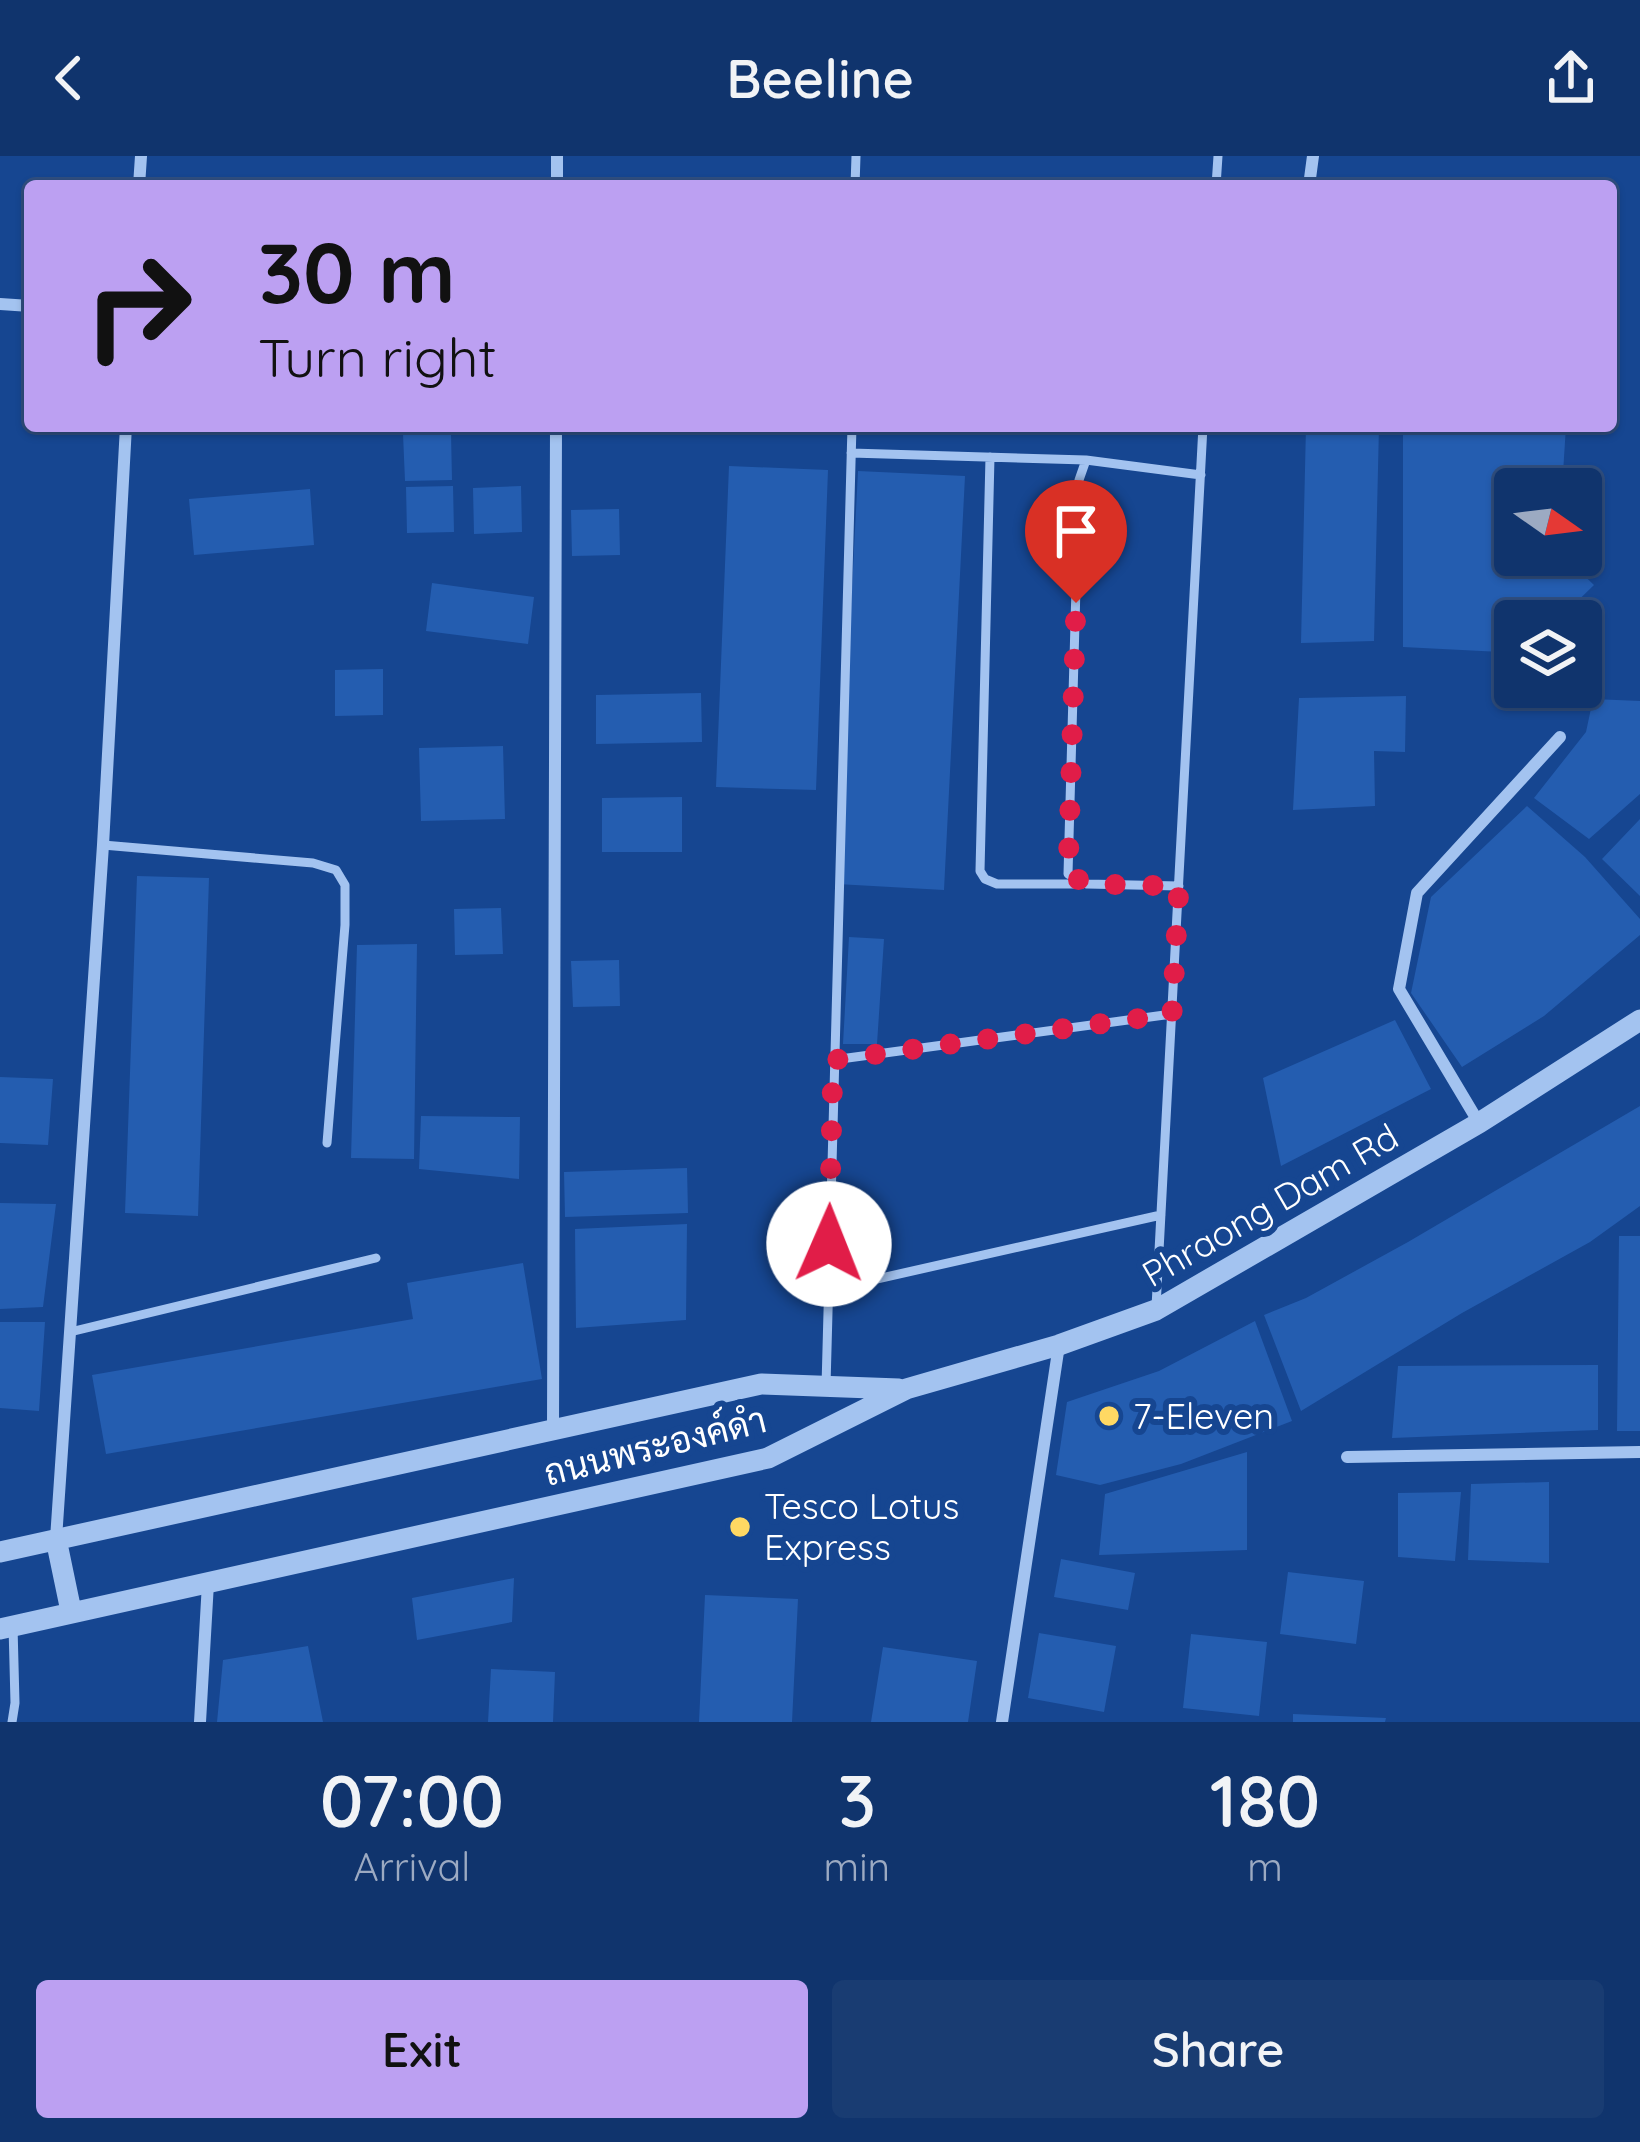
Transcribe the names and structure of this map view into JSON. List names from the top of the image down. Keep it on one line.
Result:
{"streets":{"street":["Phraong Dam Rd","ถนนพระองค์ดำ"]},"crossings":[["Phraong Dam Rd","ถนนพระองค์ดำ"]],"places":["7-Eleven","Tesco Lotus Express"],"north":"right","page":{"header":"Beeline","turn":["30 m","Turn right"],"eta":["07:00","Arrival","3","min","180","m"],"buttons":["Exit","Share"]}}
